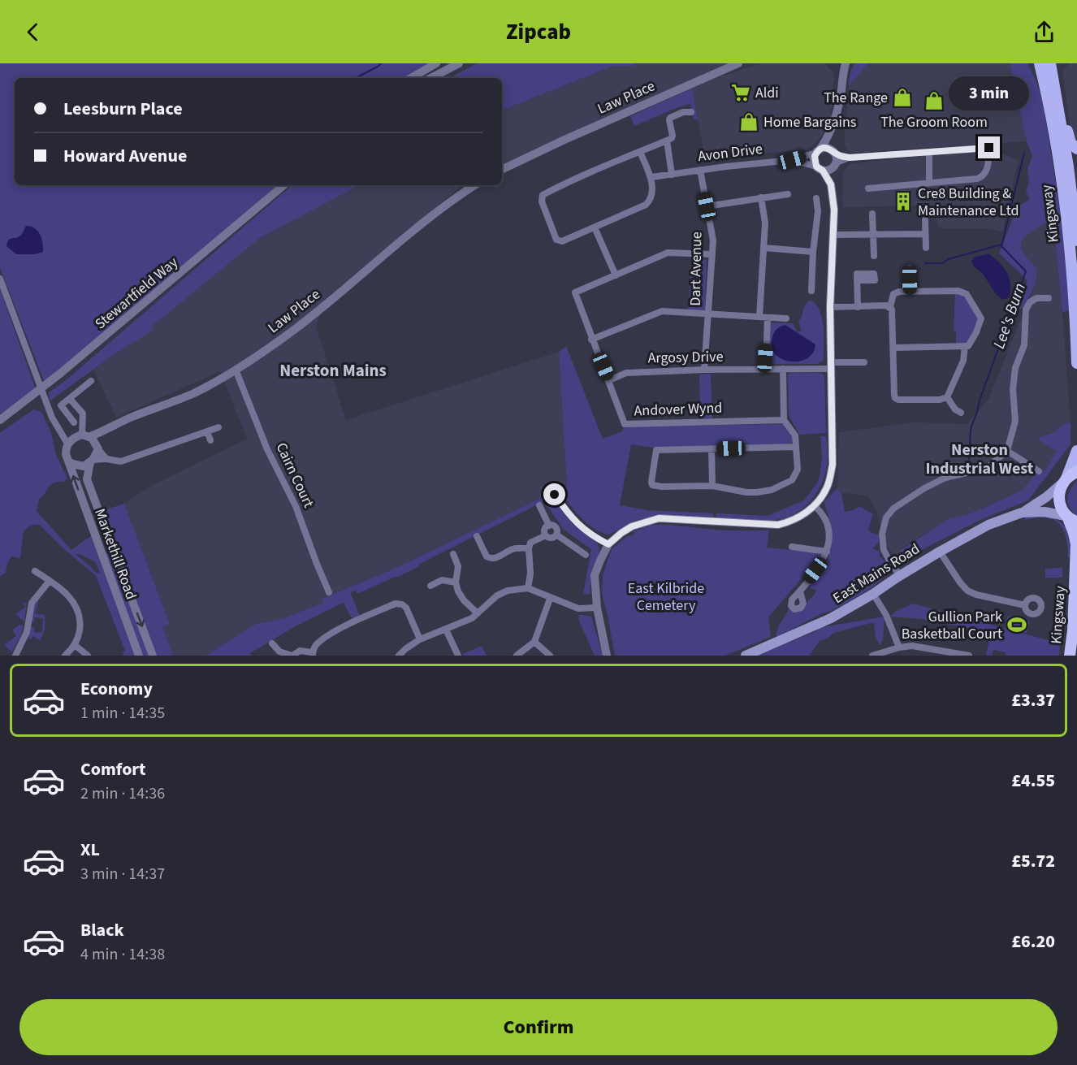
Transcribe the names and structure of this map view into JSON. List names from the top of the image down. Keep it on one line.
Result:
{"streets":{"highway":["Kingsway"],"main road":["East Mains Road"],"street":["Law Place","Avon Drive","Dart Avenue","Stewartfield Way","Argosy Drive","Andover Wynd","Cairn Court","Markethill Road"]},"crossings":[["Law Place","Cairn Court"],["Law Place","Markethill Road"],["Avon Drive","Dart Avenue"],["Kingsway","East Mains Road"],["Dart Avenue","Argosy Drive"],["Dart Avenue","Andover Wynd"],["Argosy Drive","Andover Wynd"]],"districts":["Nerston Mains","Nerston Industrial West"],"water":["Lee's Burn"],"parks":["East Kilbride Cemetery"],"places":{"supermarket":["Aldi"],"shop":["The Range","The Groom Room","Home Bargains"],"building":["Cre8 Building & Maintenance Ltd"],"sports":["Gullion Park Basketball Court"]},"page":{"header":"Zipcab","bubble":"3 min","banner":["Leesburn Place","Howard Avenue"],"list":[{"name":"Economy","note":"1 min · 14:35","value":"£3.37"},{"name":"Comfort","note":"2 min · 14:36","value":"£4.55"},{"name":"XL","note":"3 min · 14:37","value":"£5.72"},{"name":"Black","note":"4 min · 14:38","value":"£6.20"}],"buttons":"Confirm"}}
